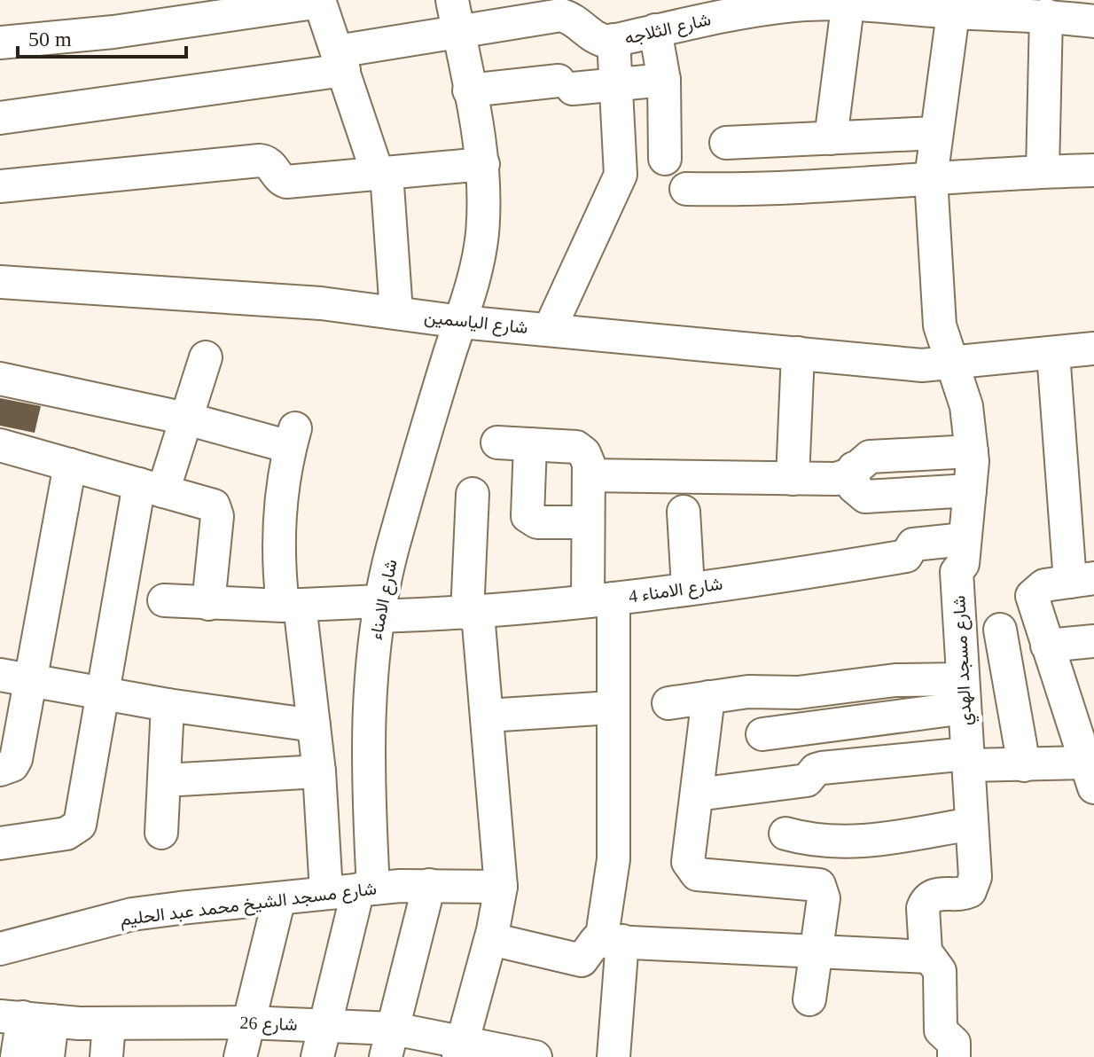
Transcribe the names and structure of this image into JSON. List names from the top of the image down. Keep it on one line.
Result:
{"streets":{"street":["شارع الثلاجه","شارع الياسمين","شارع الامناء 4","شارع الامناء","شارع مسجد الهدي","شارع مسجد الشيخ محمد عبد الحليم","شارع 26"]},"crossings":[["شارع الثلاجه","شارع الامناء"],["شارع الثلاجه","شارع مسجد الهدي"],["شارع الياسمين","شارع الامناء"],["شارع الياسمين","شارع مسجد الهدي"],["شارع الامناء 4","شارع الامناء"],["شارع الامناء 4","شارع مسجد الهدي"],["شارع الامناء","شارع مسجد الشيخ محمد عبد الحليم"],["شارع الامناء","شارع 26"]],"scale_bar":"50 m"}
